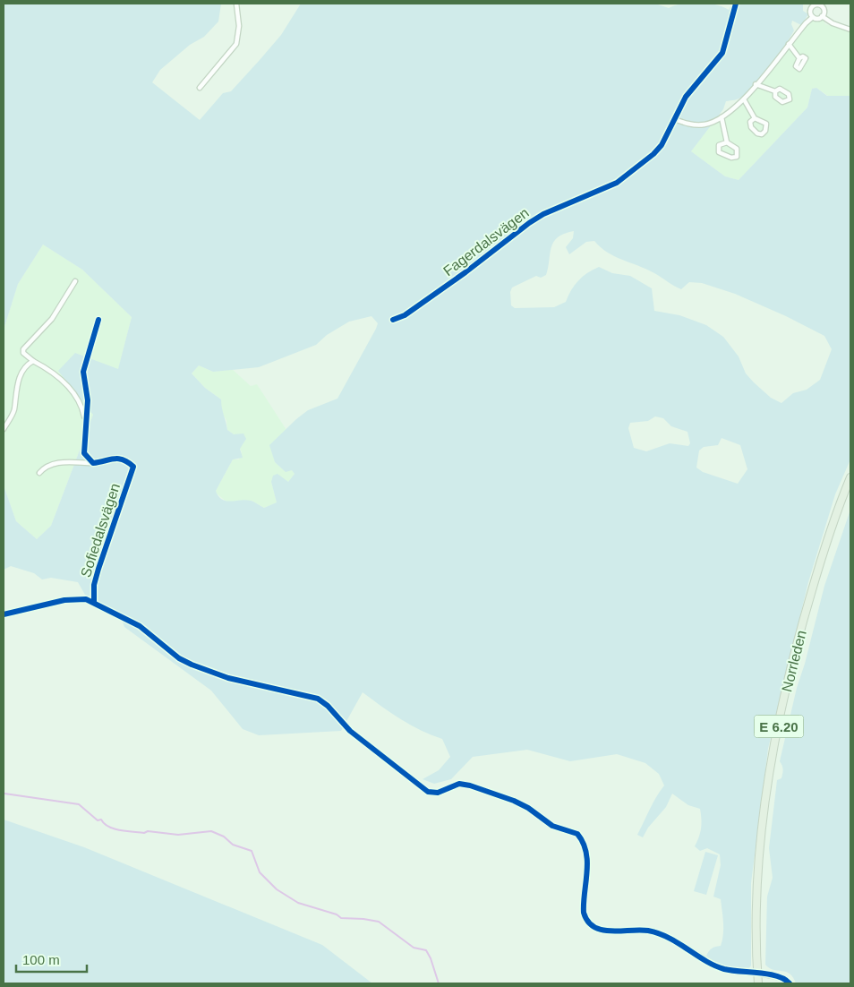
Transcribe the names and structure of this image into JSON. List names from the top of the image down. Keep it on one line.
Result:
{"streets":{"highway":["Norrleden","E 6.20"],"street":["Fagerdalsvägen","Sofiedalsvägen"]},"scale_bar":"100 m"}
